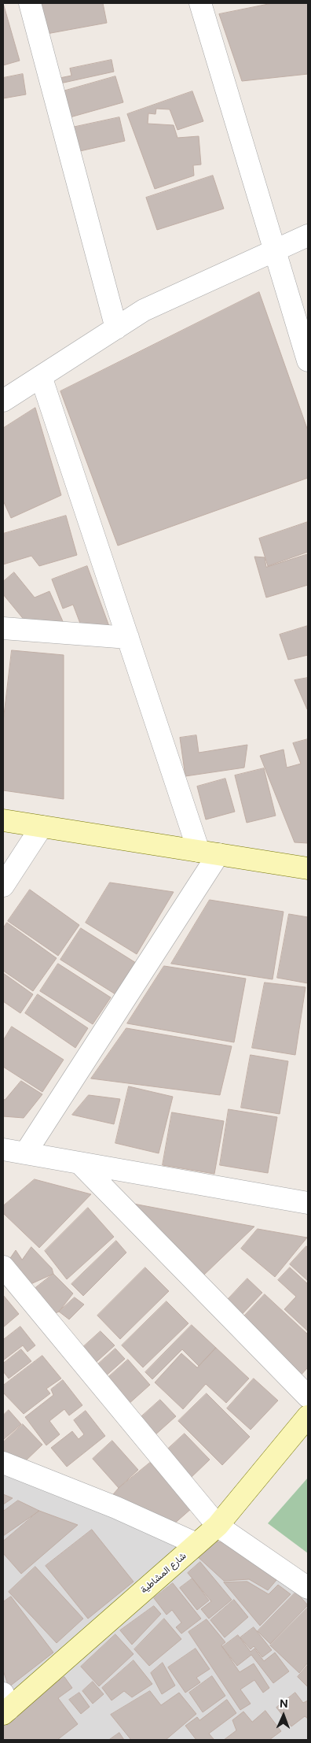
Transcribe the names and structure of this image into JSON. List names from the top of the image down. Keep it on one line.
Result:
{"streets":{"main road":["شارع المشاطية"]},"north":"top"}
